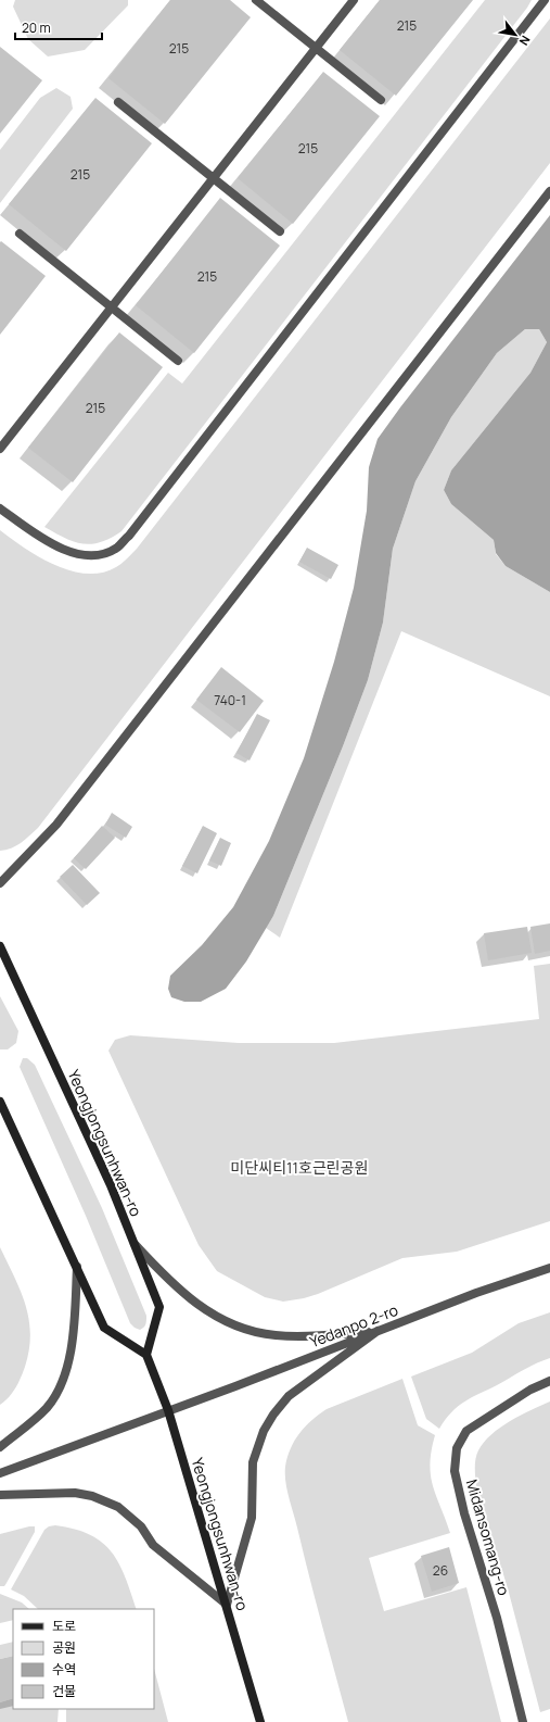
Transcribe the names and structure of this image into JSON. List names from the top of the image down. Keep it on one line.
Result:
{"streets":{"main road":["Yeongjongsunhwan-ro"],"street":["Yedanpo 2-ro","Midansomang-ro"]},"crossings":[["Yeongjongsunhwan-ro","Yedanpo 2-ro"]],"parks":["미단씨티11호근린공원"],"house_numbers":["215","215","215","215","215","215","740-1","26"],"legend":["도로","공원","수역","건물"],"scale_bar":"20 m","north":"bottom right"}
